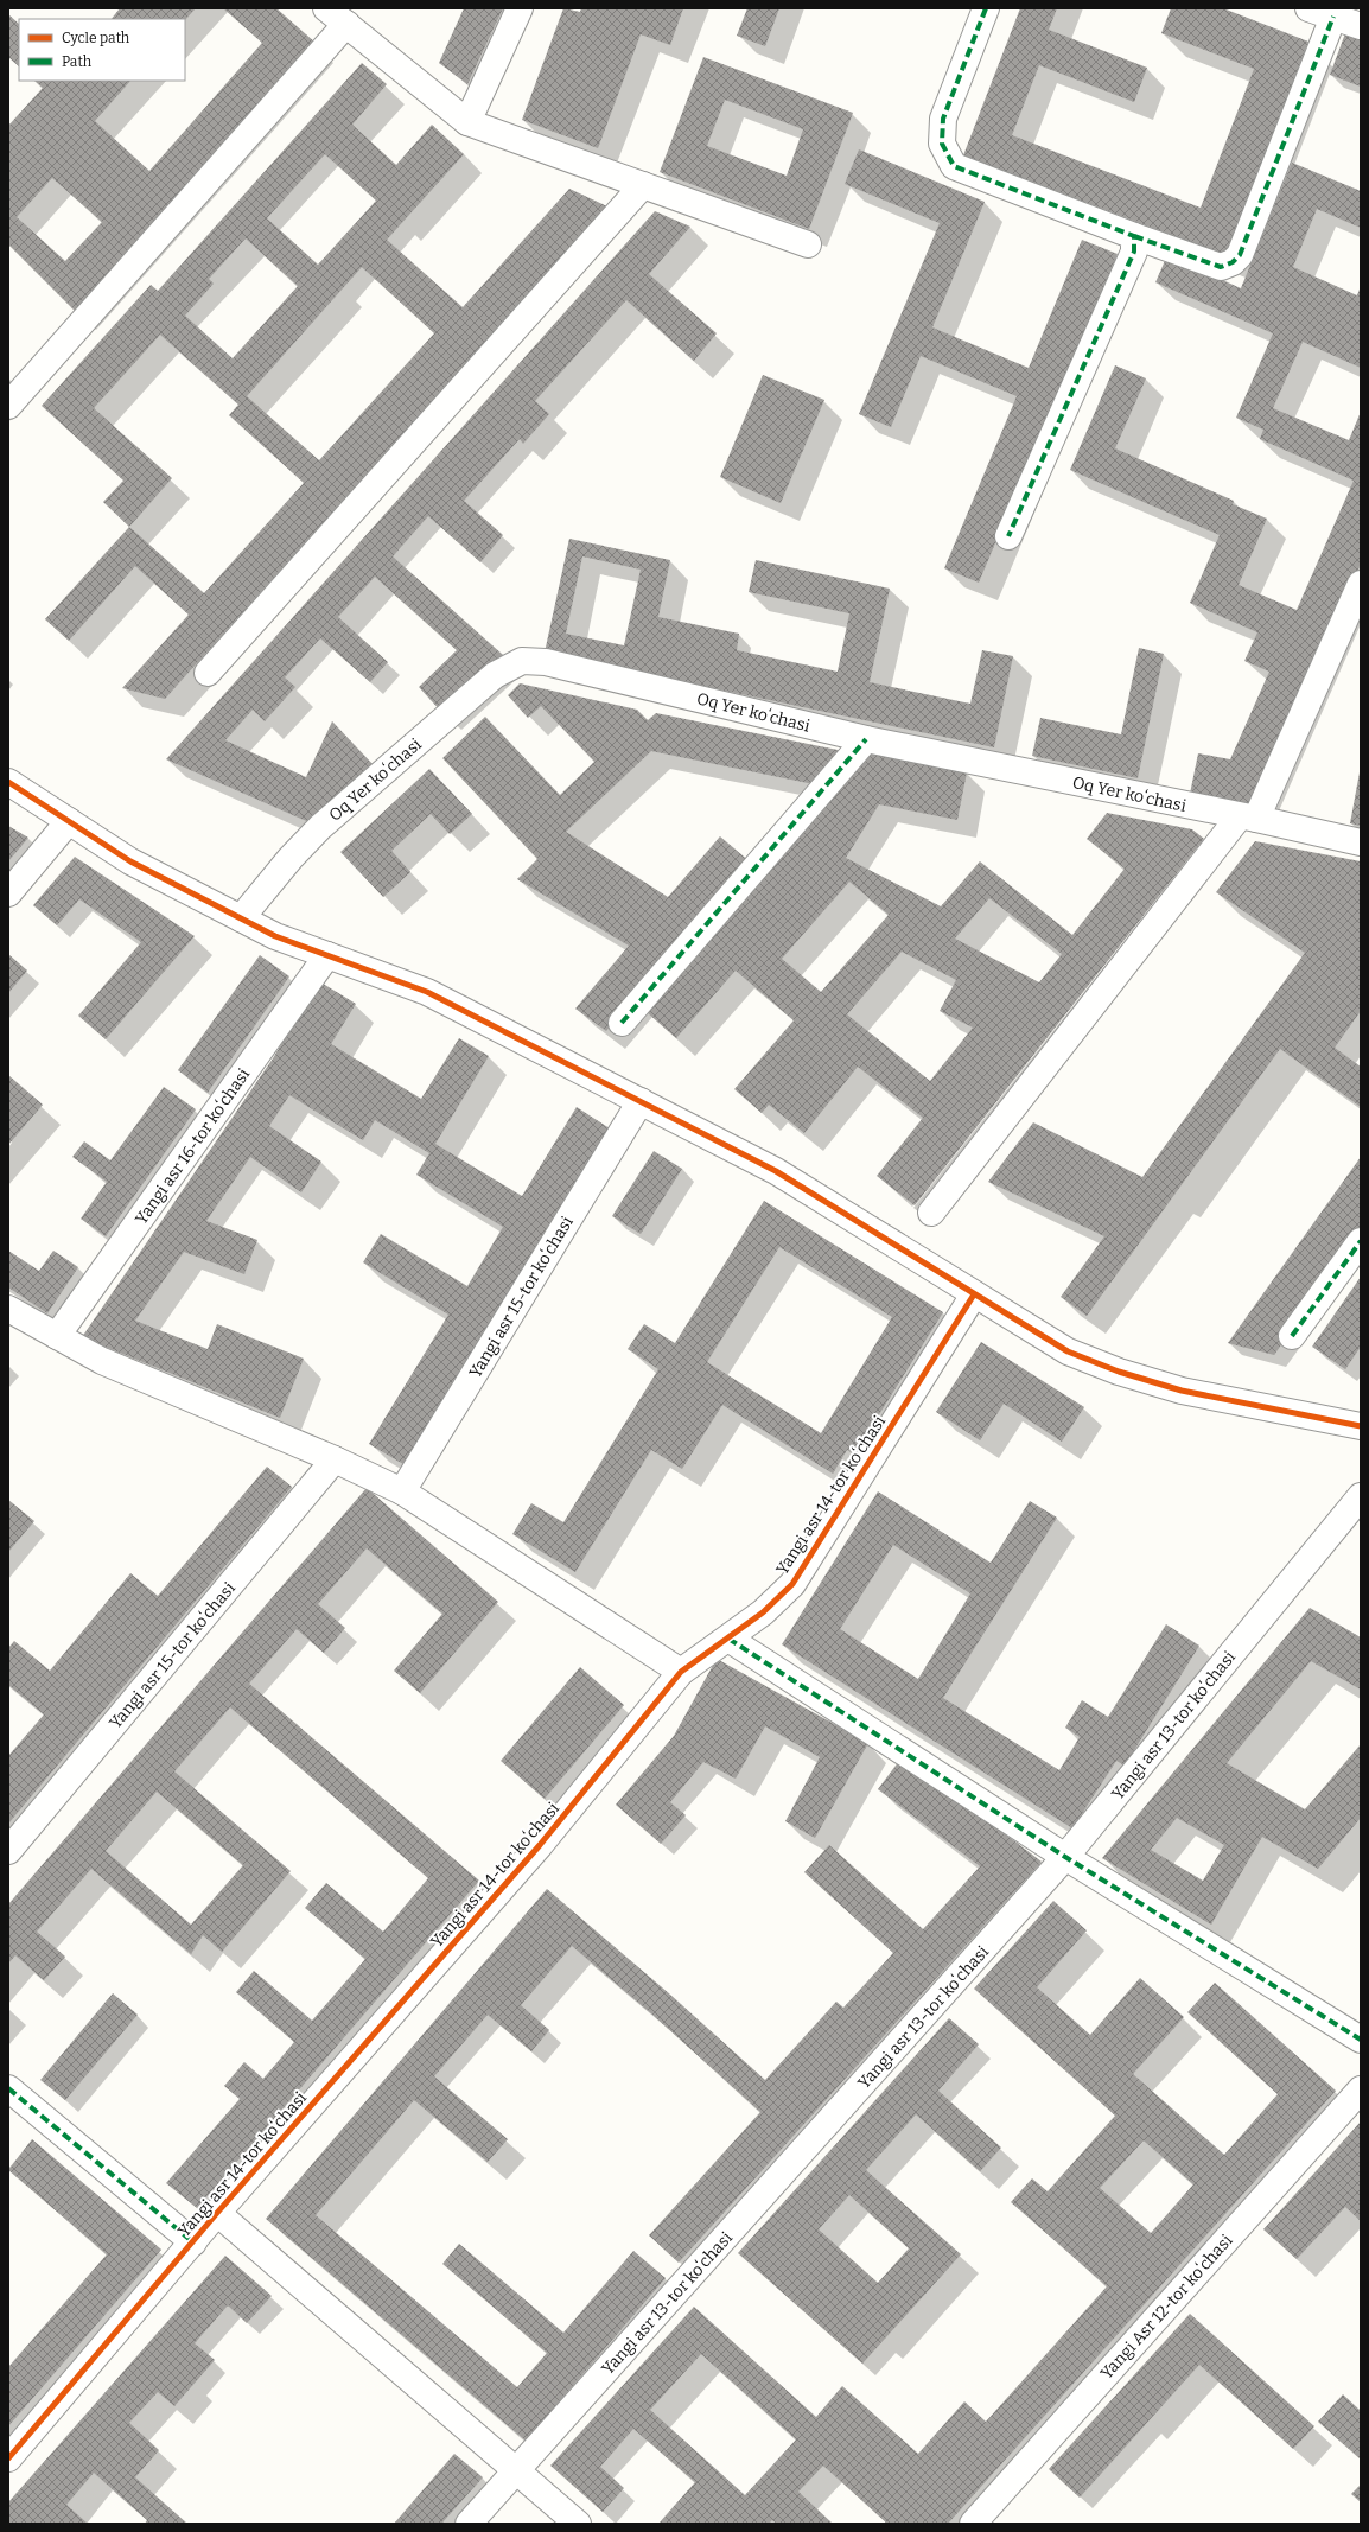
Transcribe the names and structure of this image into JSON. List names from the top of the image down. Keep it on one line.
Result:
{"streets":{"street":["Oq Yer koʻchasi","Yangi asr 16-tor koʻchasi","Yangi asr 15-tor koʻchasi","Yangi asr 14-tor koʻchasi","Yangi asr 13-tor koʻchasi","Yangi Asr 12-tor koʻchasi"]},"legend":["Cycle path","Path"]}
